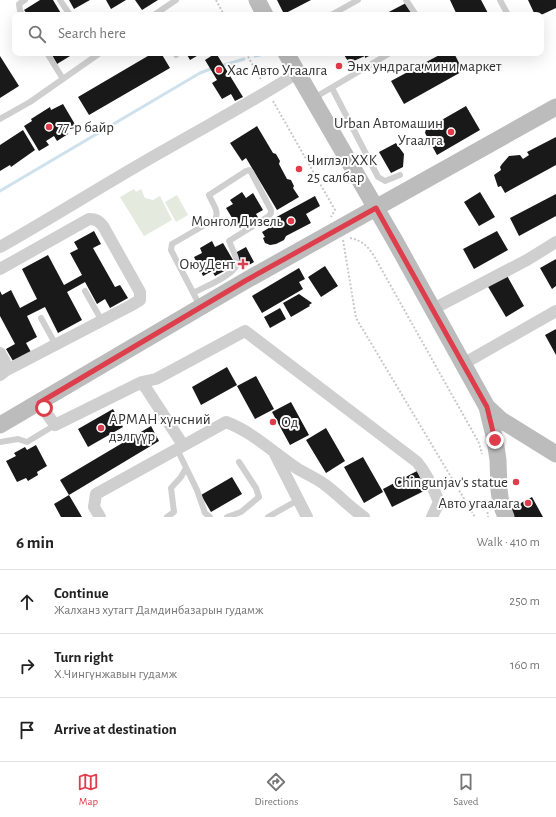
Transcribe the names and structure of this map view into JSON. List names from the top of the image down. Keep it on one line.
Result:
{"places":{"other":["Энх ундрага мини маркет","Хас Авто Угаалга","77-р байр","Urban Автомашин Угаалга","Чиглэл ХХК 25 салбар","Монгол Дизель","Од","АРМАН хүнсний дэлгүүр","Chingunjav's statue","Авто угаалага"],"health":["ОюуДент"]},"page":{"search":"Search here","heading":["6 min","Walk · 410 m"],"list":[["Continue","Жалханз хутагт Дамдинбазарын гудамж","250 m"],["Turn right","Х.Чингүнжавын гудамж","160 m"],"Arrive at destination"],"nav":["Map","Directions","Saved"]}}
